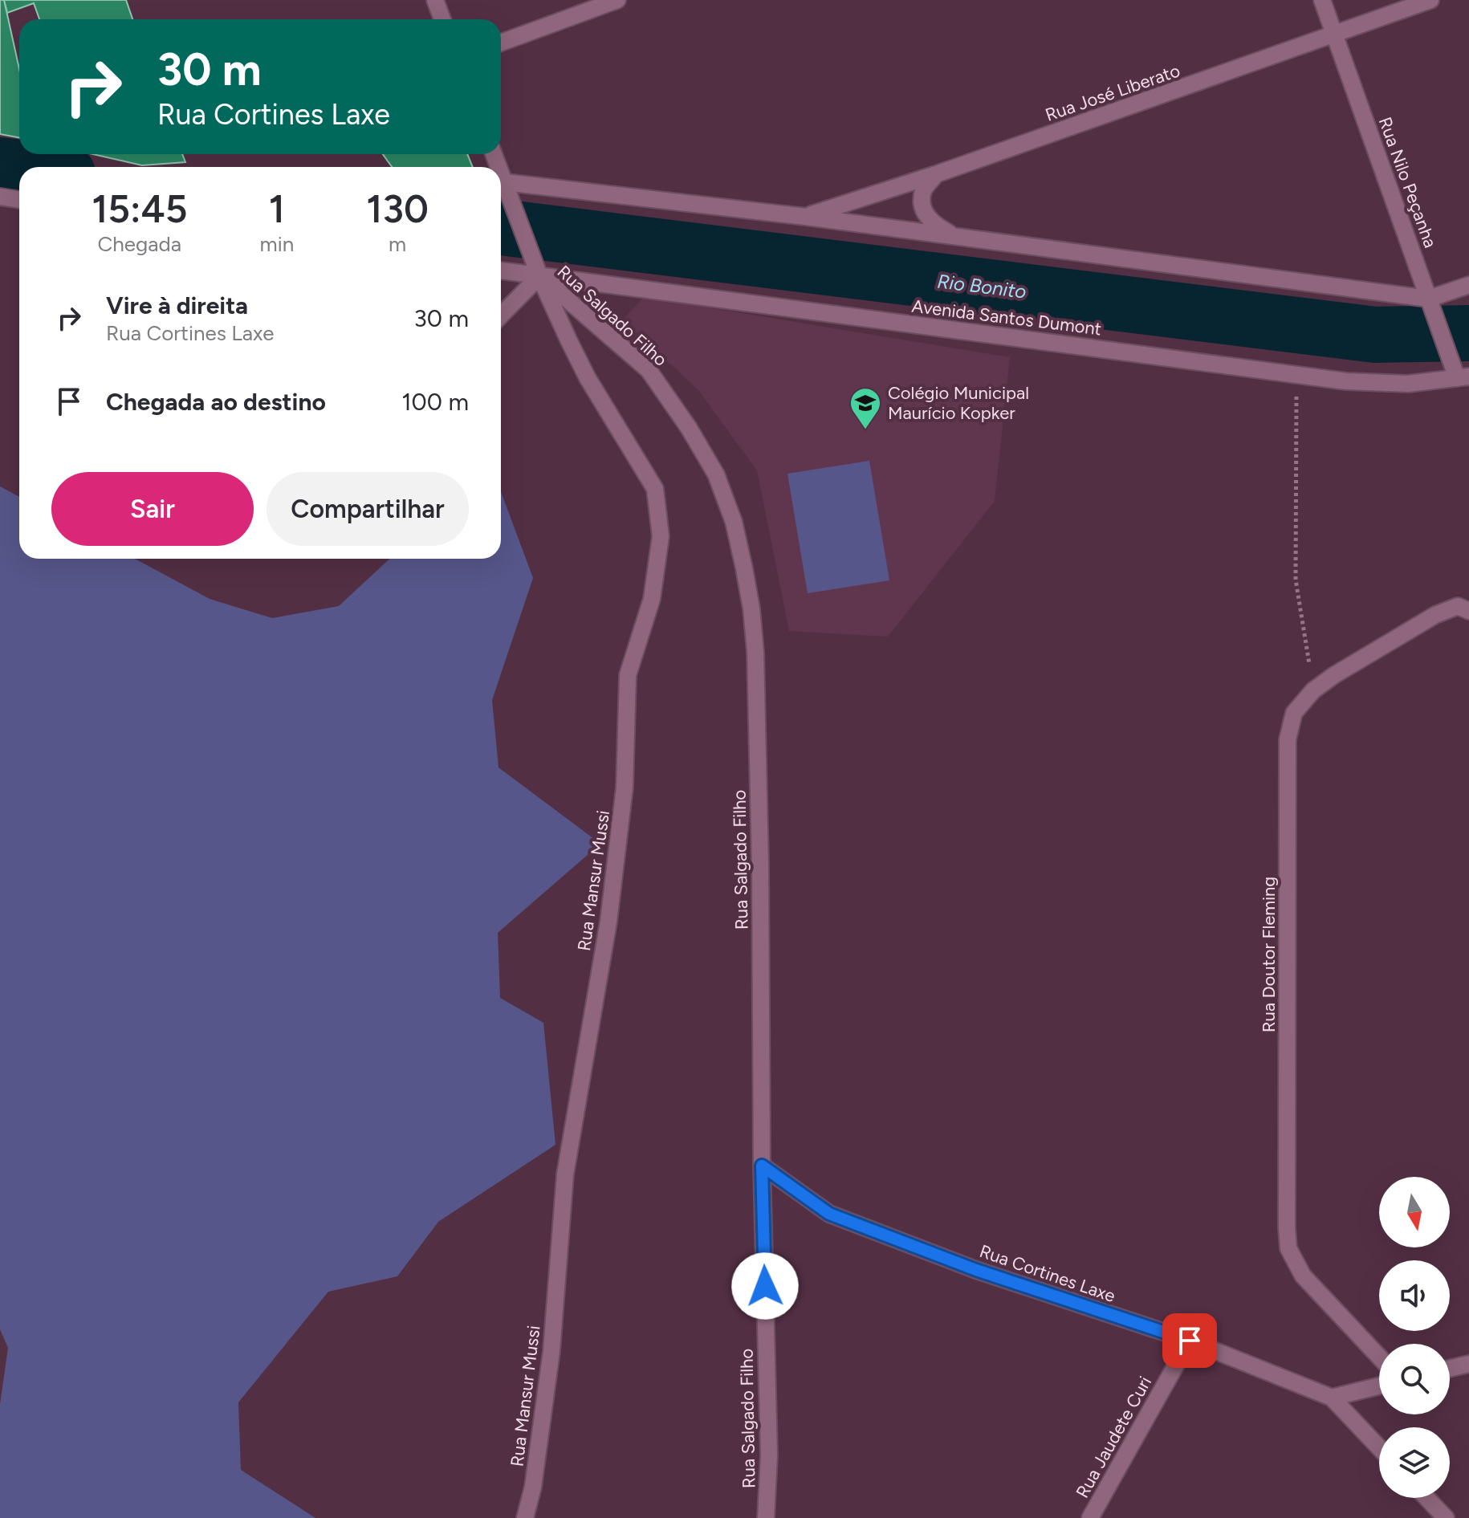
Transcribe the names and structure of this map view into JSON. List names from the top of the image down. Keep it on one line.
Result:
{"streets":{"street":["Rua José Liberato","Rua Nilo Peçanha","Rua Salgado Filho","Avenida Santos Dumont","Rua Mansur Mussi","Rua Doutor Fleming","Rua Cortines Laxe","Rua Jaudete Curi"]},"crossings":[["Rua José Liberato","Rua Nilo Peçanha"],["Rua Nilo Peçanha","Avenida Santos Dumont"],["Rua Salgado Filho","Avenida Santos Dumont"],["Rua Salgado Filho","Rua Mansur Mussi"],["Rua Salgado Filho","Rua Cortines Laxe"],["Avenida Santos Dumont","Rua Mansur Mussi"],["Rua Cortines Laxe","Rua Jaudete Curi"]],"water":["Rio Bonito"],"places":{"school or university":["Colégio Municipal Maurício Kopker"]},"north":"bottom","page":{"turn":["30 m","Rua Cortines Laxe"],"eta":["15:45","Chegada","1","min","130","m"],"list":[{"name":"Vire à direita","note":"Rua Cortines Laxe","value":"30 m"},{"name":"Chegada ao destino","value":"100 m"}],"buttons":["Sair","Compartilhar"]}}
